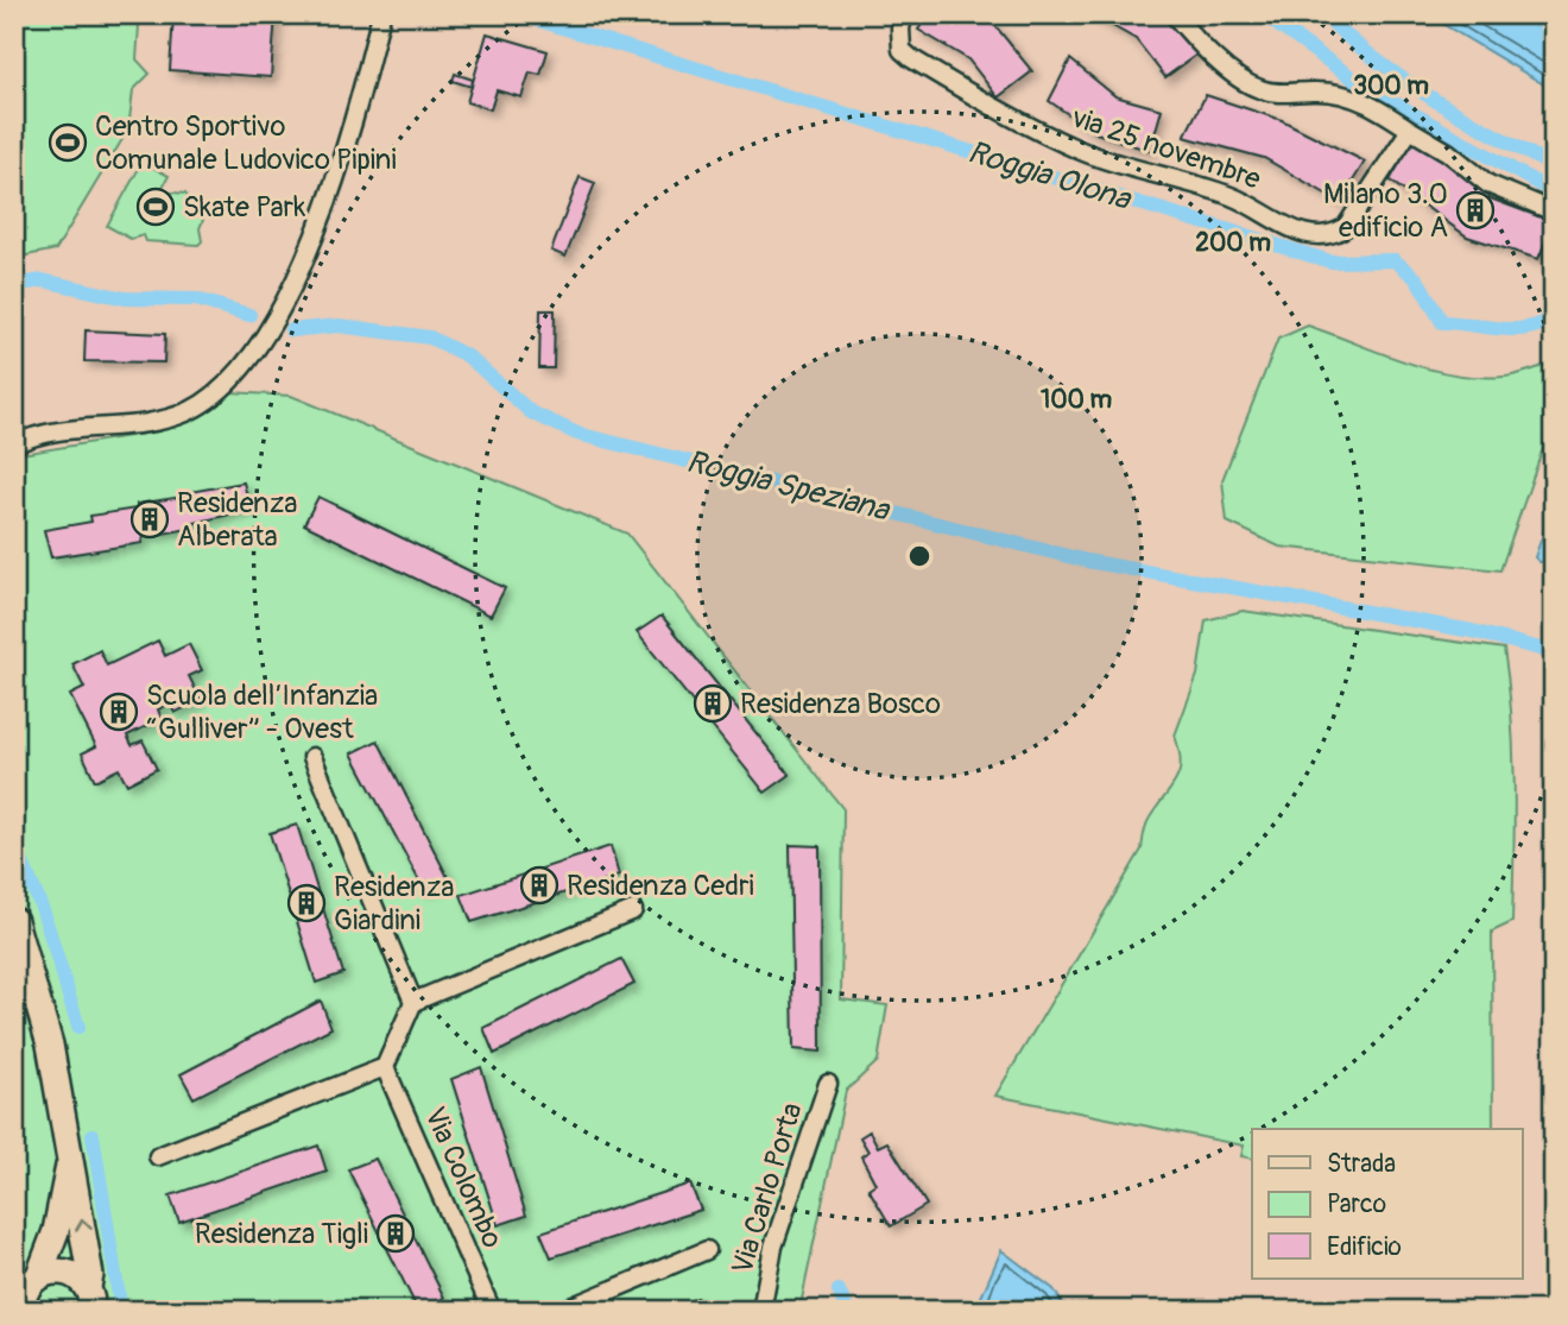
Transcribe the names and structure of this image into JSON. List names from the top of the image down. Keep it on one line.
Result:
{"streets":{"street":["via 25 novembre","Via Colombo","Via Carlo Porta"]},"water":["Roggia Olona","Roggia Speziana"],"places":{"sports":["Centro Sportivo Comunale Ludovico Pipini","Skate Park"],"building":["Milano 3.0 edificio A","Residenza Alberata","Residenza Bosco","Scuola dell’Infanzia “Gulliver” - Ovest","Residenza Cedri","Residenza Giardini","Residenza Tigli"]},"legend":["Strada","Parco","Edificio"],"rings":["300 m","200 m","100 m"]}
